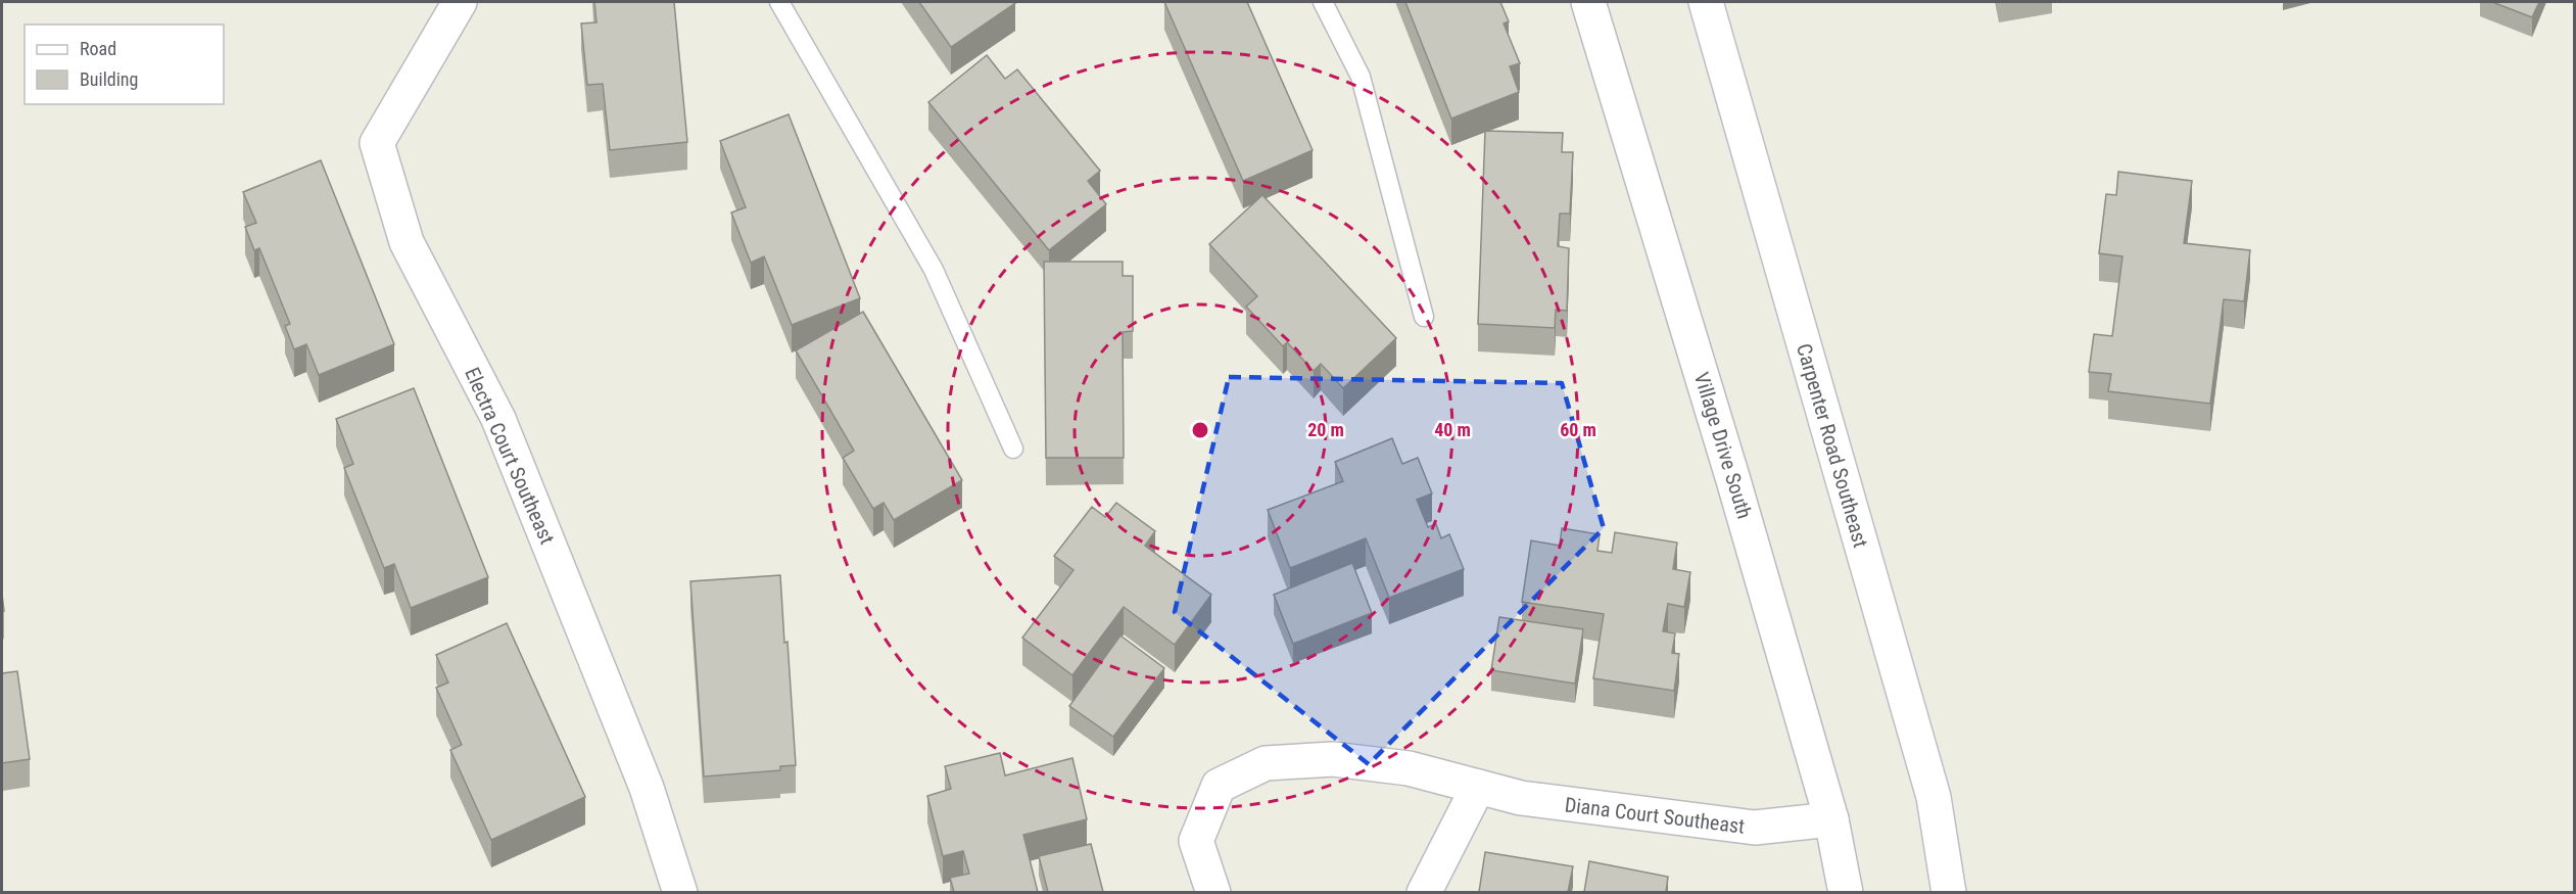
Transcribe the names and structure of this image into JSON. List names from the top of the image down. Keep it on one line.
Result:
{"streets":{"street":["Village Drive South","Carpenter Road Southeast","Electra Court Southeast","Diana Court Southeast"]},"crossings":[["Village Drive South","Diana Court Southeast"]],"legend":["Road","Building"],"rings":["20 m","40 m","60 m"]}
